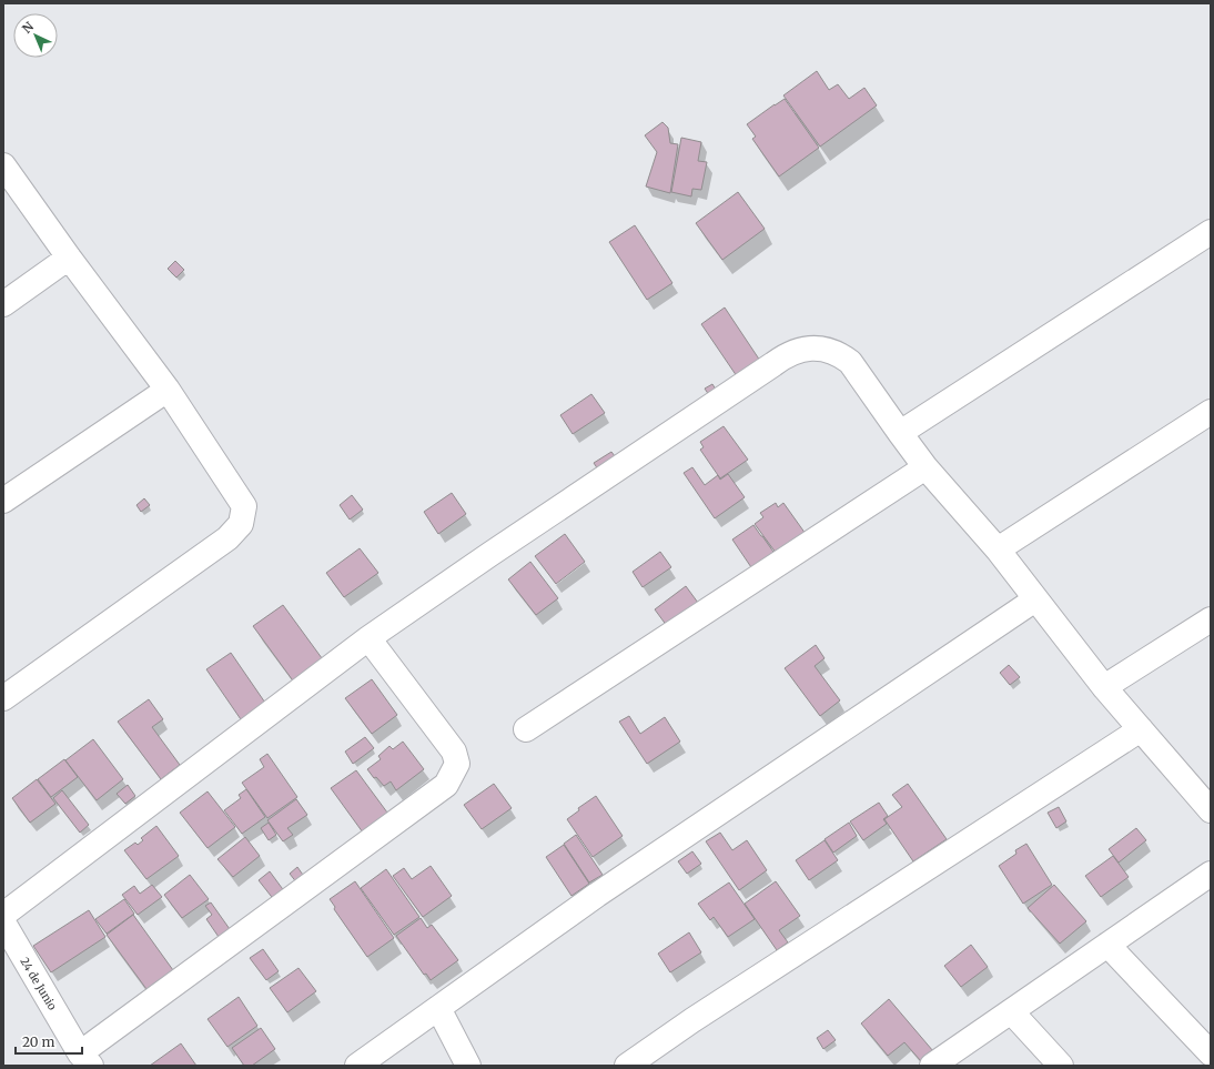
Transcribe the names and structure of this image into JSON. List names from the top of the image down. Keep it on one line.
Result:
{"streets":{"street":["24 de Junio"]},"scale_bar":"20 m","north":"top left"}
